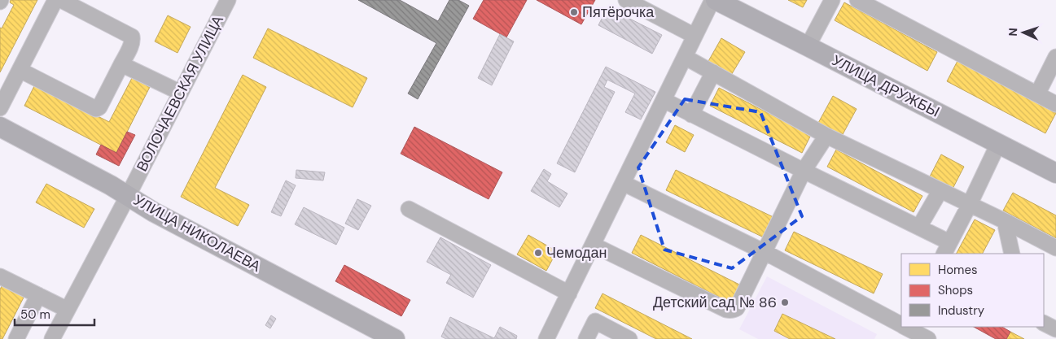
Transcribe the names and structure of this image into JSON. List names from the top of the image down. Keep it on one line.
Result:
{"streets":{"main road":["УЛИЦА ДРУЖБЫ","УЛИЦА НИКОЛАЕВА"],"street":["ВОЛОЧАЕВСКАЯ УЛИЦА"]},"crossings":[["ВОЛОЧАЕВСКАЯ УЛИЦА","УЛИЦА НИКОЛАЕВА"]],"places":["Пятёрочка","Чемодан","Детский сад № 86"],"legend":["Homes","Shops","Industry"],"scale_bar":"50 m","north":"left"}
